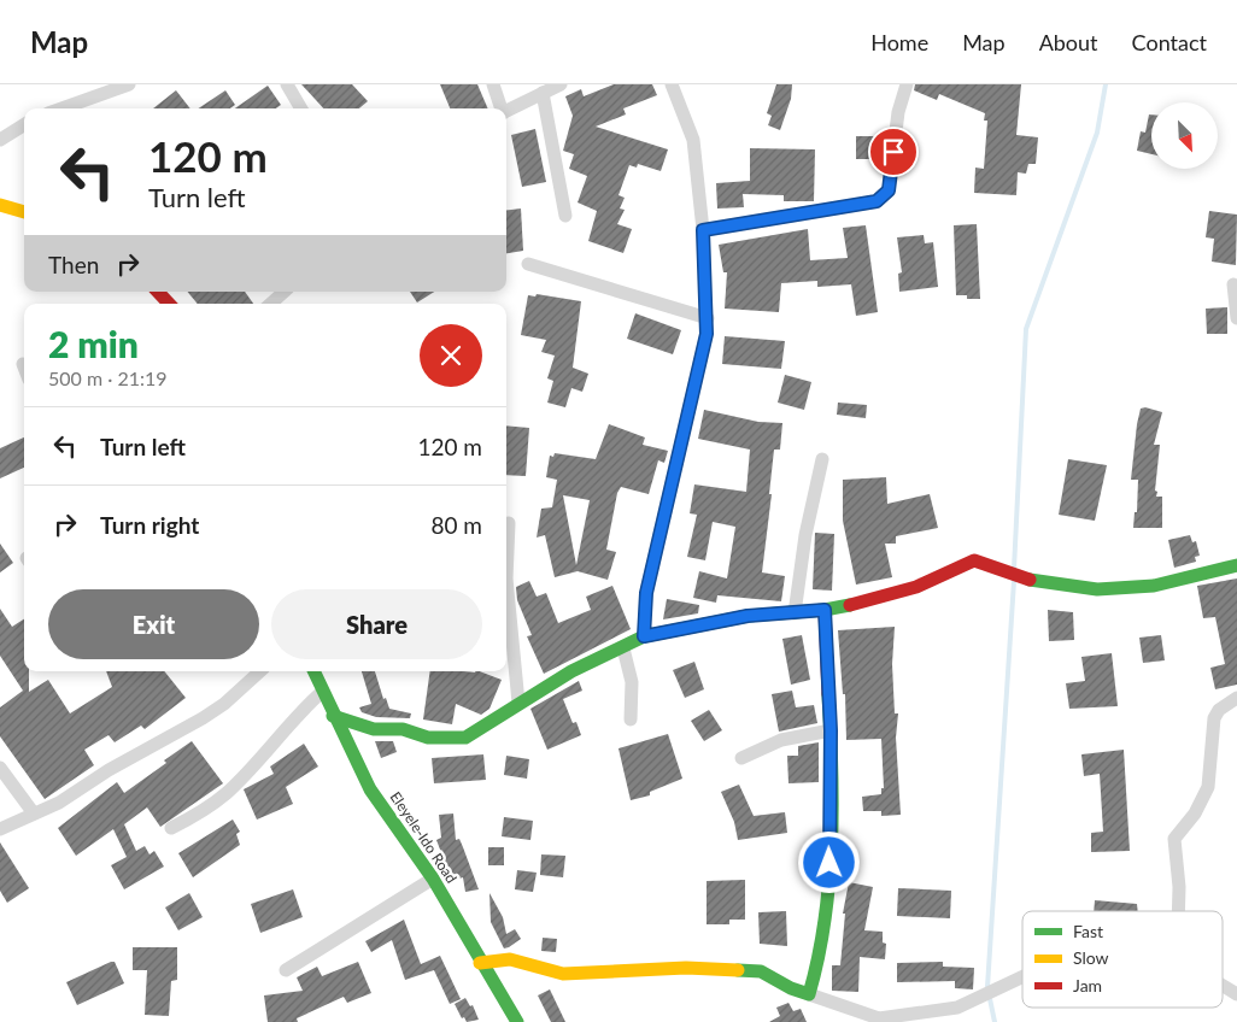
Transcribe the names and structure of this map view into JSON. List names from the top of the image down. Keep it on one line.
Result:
{"streets":{"street":["Eleyele-Ido Road"]},"legend":["Fast","Slow","Jam"],"north":"bottom right","page":{"header":"Map","nav":["Home","Map","About","Contact"],"turn":["120 m","Turn left"],"then":"Then","heading":["2 min","500 m · 21:19"],"list":[{"name":"Turn left","value":"120 m"},{"name":"Turn right","value":"80 m"}],"buttons":["Exit","Share"]}}
